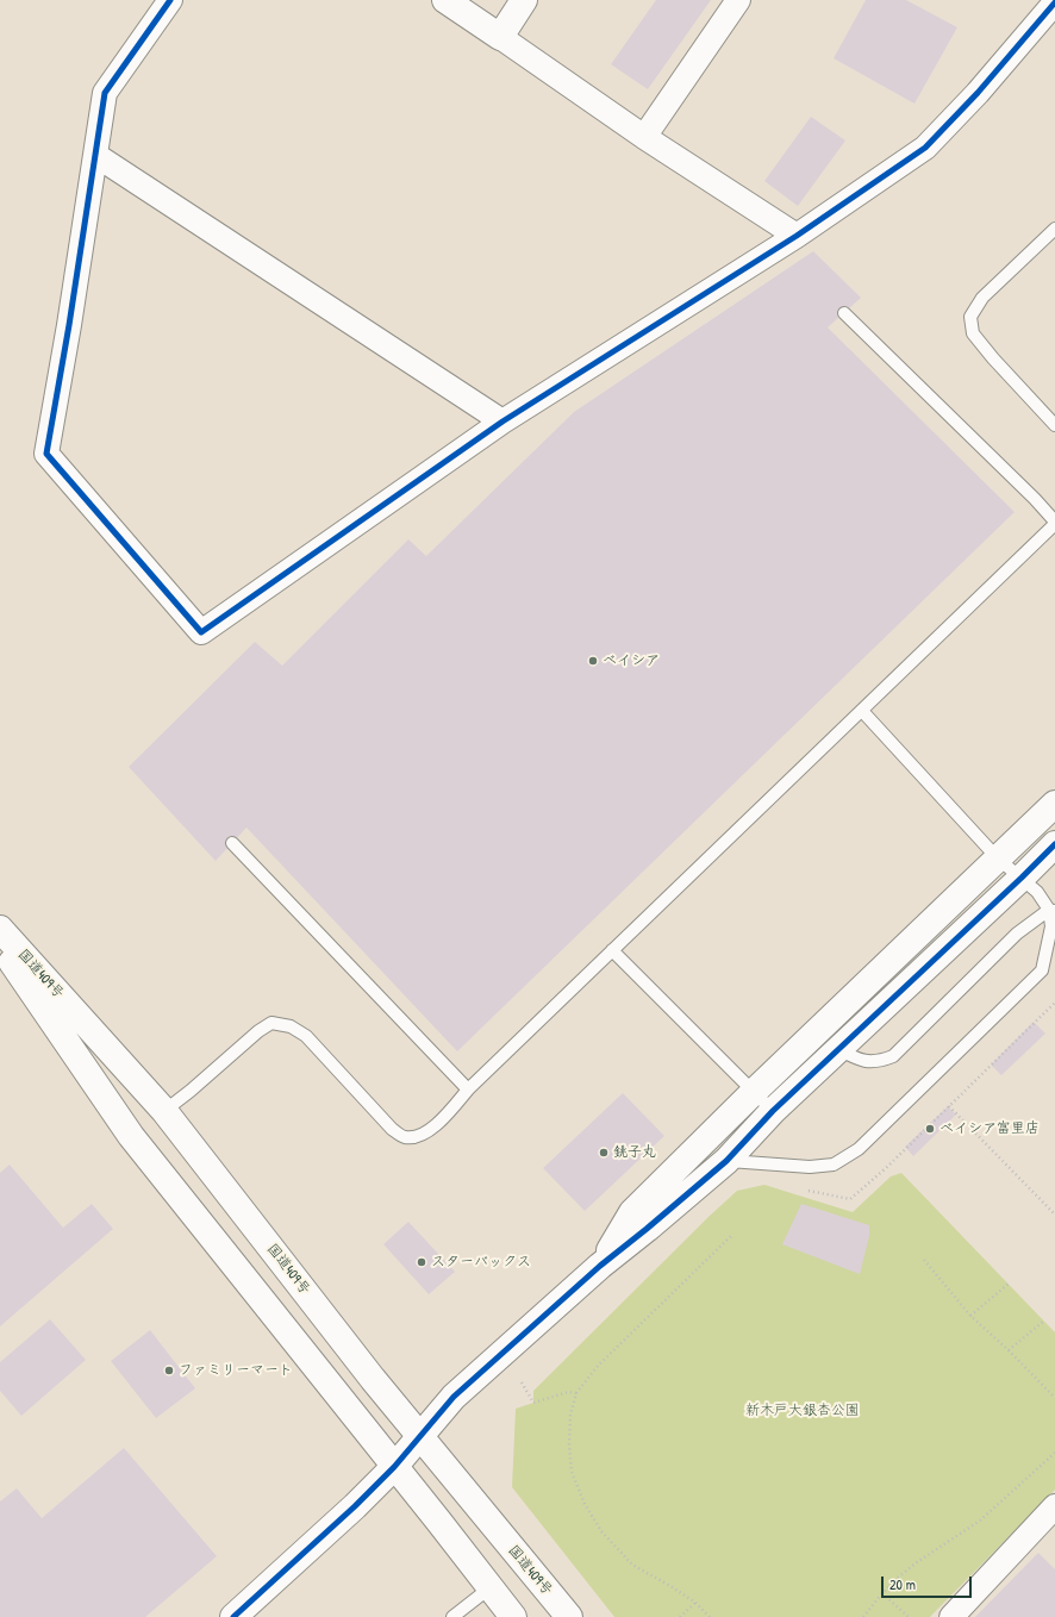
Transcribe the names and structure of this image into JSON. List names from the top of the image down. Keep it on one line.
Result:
{"streets":{"main road":["国道409号"]},"parks":["新木戸大銀杏公園"],"places":["ベイシア","ベイシア富里店","銚子丸","スターバックス","ファミリーマート"],"scale_bar":"20 m"}
